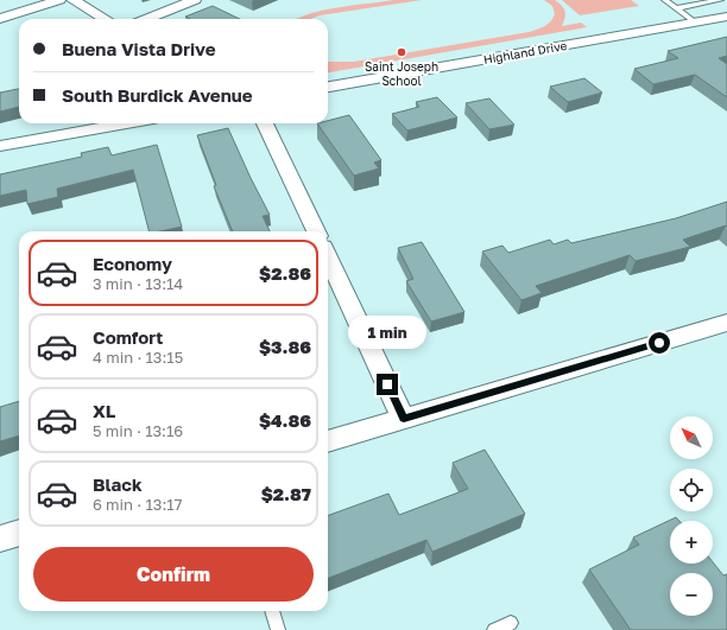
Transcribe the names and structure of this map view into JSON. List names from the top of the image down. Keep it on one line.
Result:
{"streets":{"street":["Highland Drive"]},"places":["Saint Joseph School"],"north":"top left","page":{"banner":["Buena Vista Drive","South Burdick Avenue"],"list":[{"name":"Economy","note":"3 min · 13:14","value":"$2.86"},{"name":"Comfort","note":"4 min · 13:15","value":"$3.86"},{"name":"XL","note":"5 min · 13:16","value":"$4.86"},{"name":"Black","note":"6 min · 13:17","value":"$2.87"}],"bubble":"1 min","map_buttons":["+","−"],"buttons":"Confirm"}}
